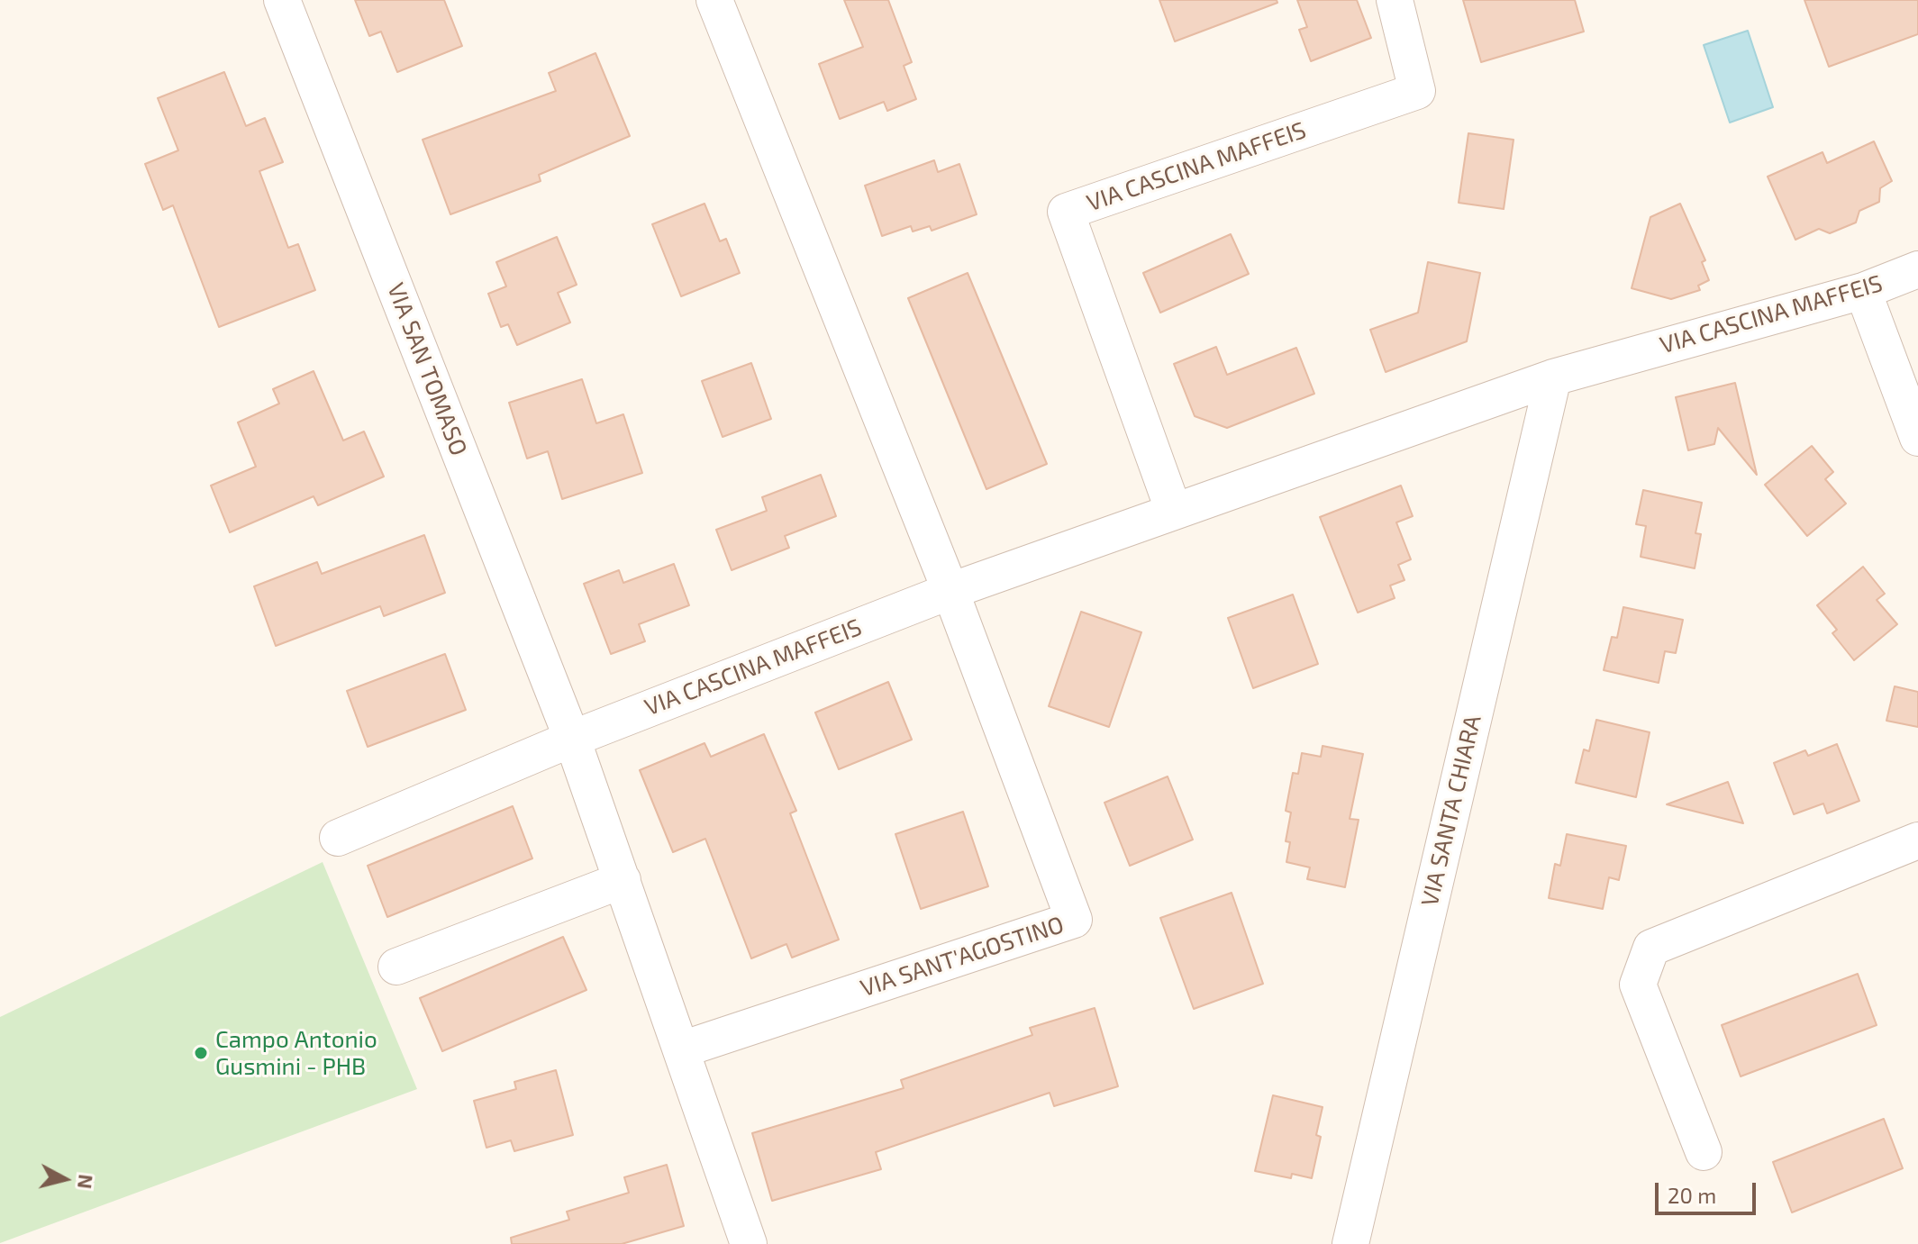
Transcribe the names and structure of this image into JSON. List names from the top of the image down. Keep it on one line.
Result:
{"streets":{"street":["VIA CASCINA MAFFEIS","VIA SAN TOMASO","VIA SANTA CHIARA","VIA SANT'AGOSTINO"]},"crossings":[["VIA CASCINA MAFFEIS","VIA SAN TOMASO"],["VIA CASCINA MAFFEIS","VIA SANTA CHIARA"],["VIA CASCINA MAFFEIS","VIA SANT'AGOSTINO"]],"places":["Campo Antonio Gusmini - PHB"],"scale_bar":"20 m","north":"right"}
